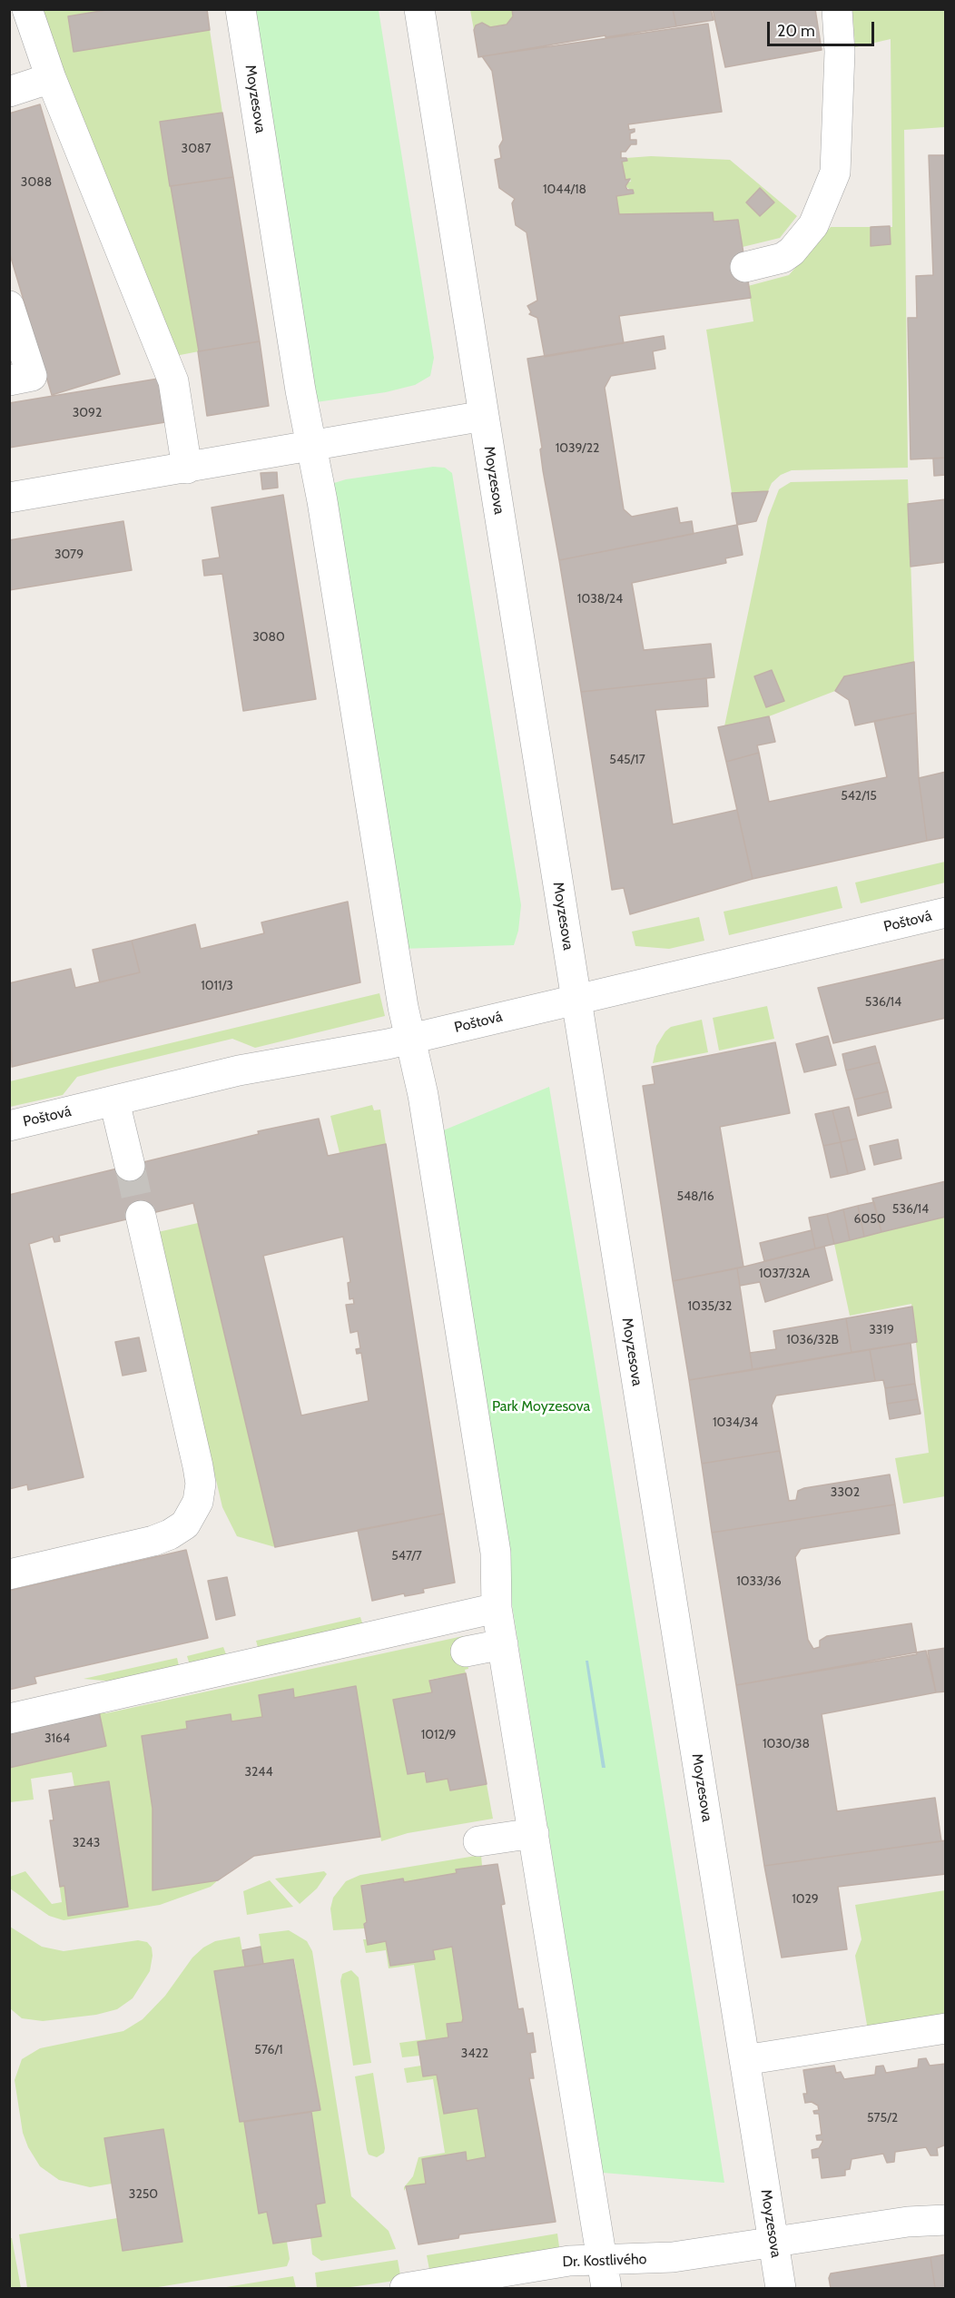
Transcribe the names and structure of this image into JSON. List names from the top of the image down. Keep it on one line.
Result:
{"streets":{"street":["Moyzesova","Poštová","Dr. Kostlivého"]},"crossings":[["Moyzesova","Poštová"],["Moyzesova","Dr. Kostlivého"]],"parks":["Park Moyzesova"],"house_numbers":["3087","3088","1044/18","3092","1039/22","3079","1038/24","3080","545/17","542/15","1011/3","536/14","548/16","536/14","6050","1037/32A","1035/32","3319","1036/32B","1034/34","3302","547/7","1033/36","1012/9","3164","1030/38","3244","3243","1029","576/1","3422","575/2","3250"],"scale_bar":"20 m"}
